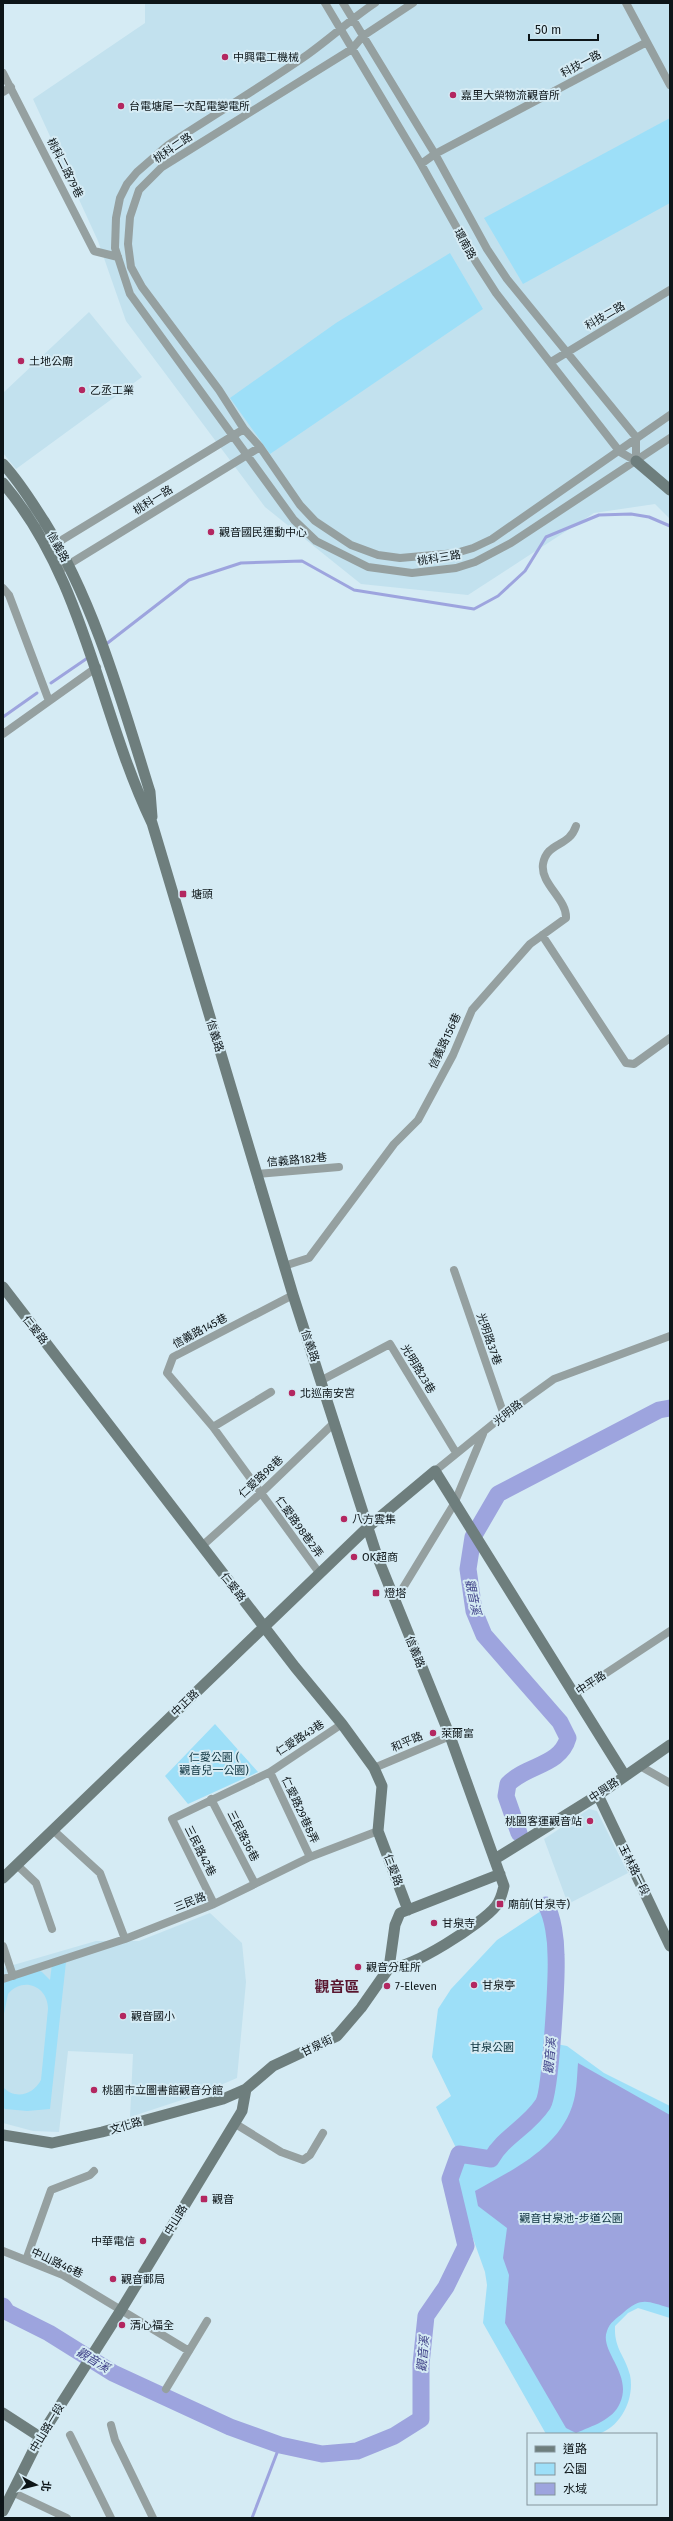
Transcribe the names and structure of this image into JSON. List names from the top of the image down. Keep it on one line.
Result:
{"streets":{"main road":["環南路","信義路","仁愛路","光明路","中平路","中正路","中興路","玉林路一段","甘泉街","文化路","中山路","中山路一段"],"street":["科技一路","桃科二路","桃科二路79巷","科技二路","桃科一路","桃科三路","信義路156巷","信義路182巷","信義路145巷","光明路37巷","光明路23巷","仁愛路98巷","仁愛路98巷2弄","仁愛路43巷","和平路","仁愛路29巷8弄","三民路36巷","三民路42巷","三民路","中山路46巷"]},"crossings":[["科技一路","環南路"],["桃科二路","桃科二路79巷"],["桃科二路","環南路"],["桃科二路","桃科一路"],["桃科二路","桃科三路"],["環南路","科技二路"],["環南路","桃科三路"],["桃科一路","信義路"],["桃科一路","桃科三路"],["信義路","信義路156巷"],["信義路","信義路182巷"],["信義路","信義路145巷"],["信義路","光明路23巷"],["信義路","光明路"],["信義路","仁愛路98巷"],["信義路","中正路"],["信義路","和平路"],["信義路","中興路"],["仁愛路","仁愛路98巷"],["仁愛路","中正路"],["仁愛路","仁愛路43巷"],["仁愛路","和平路"],["仁愛路","三民路"],["仁愛路","甘泉街"],["信義路145巷","仁愛路98巷2弄"],["光明路37巷","光明路"],["光明路","中正路"],["仁愛路98巷","仁愛路98巷2弄"],["仁愛路98巷2弄","中正路"],["中平路","中興路"],["仁愛路43巷","仁愛路29巷8弄"],["仁愛路43巷","三民路42巷"],["中興路","玉林路一段"],["仁愛路29巷8弄","三民路42巷"],["仁愛路29巷8弄","三民路"],["三民路36巷","三民路42巷"],["三民路36巷","三民路"],["三民路42巷","三民路"],["甘泉街","文化路"],["甘泉街","中山路"],["文化路","中山路"],["中山路","中山路46巷"],["中山路","中山路一段"]],"districts":["觀音區"],"water":["觀音溪"],"parks":["仁愛公園 ( 觀音兒一公園)","甘泉公園","觀音甘泉池-步道公園"],"places":{"other":["中興電工機械","嘉里大榮物流觀音所","台電塘尾一次配電變電所","土地公廟","乙丞工業","觀音國民運動中心","北巡南安宮","八方雲集","OK超商","萊爾富","桃園客運觀音站","甘泉寺","觀音分駐所","甘泉亭","7-Eleven","觀音國小","桃園市立圖書館觀音分館","中華電信","觀音郵局","清心福全"],"transit":["塘頭","燈塔","廟前(甘泉寺)","觀音"]},"legend":["道路","公園","水域"],"scale_bar":"50 m","north":"right"}
